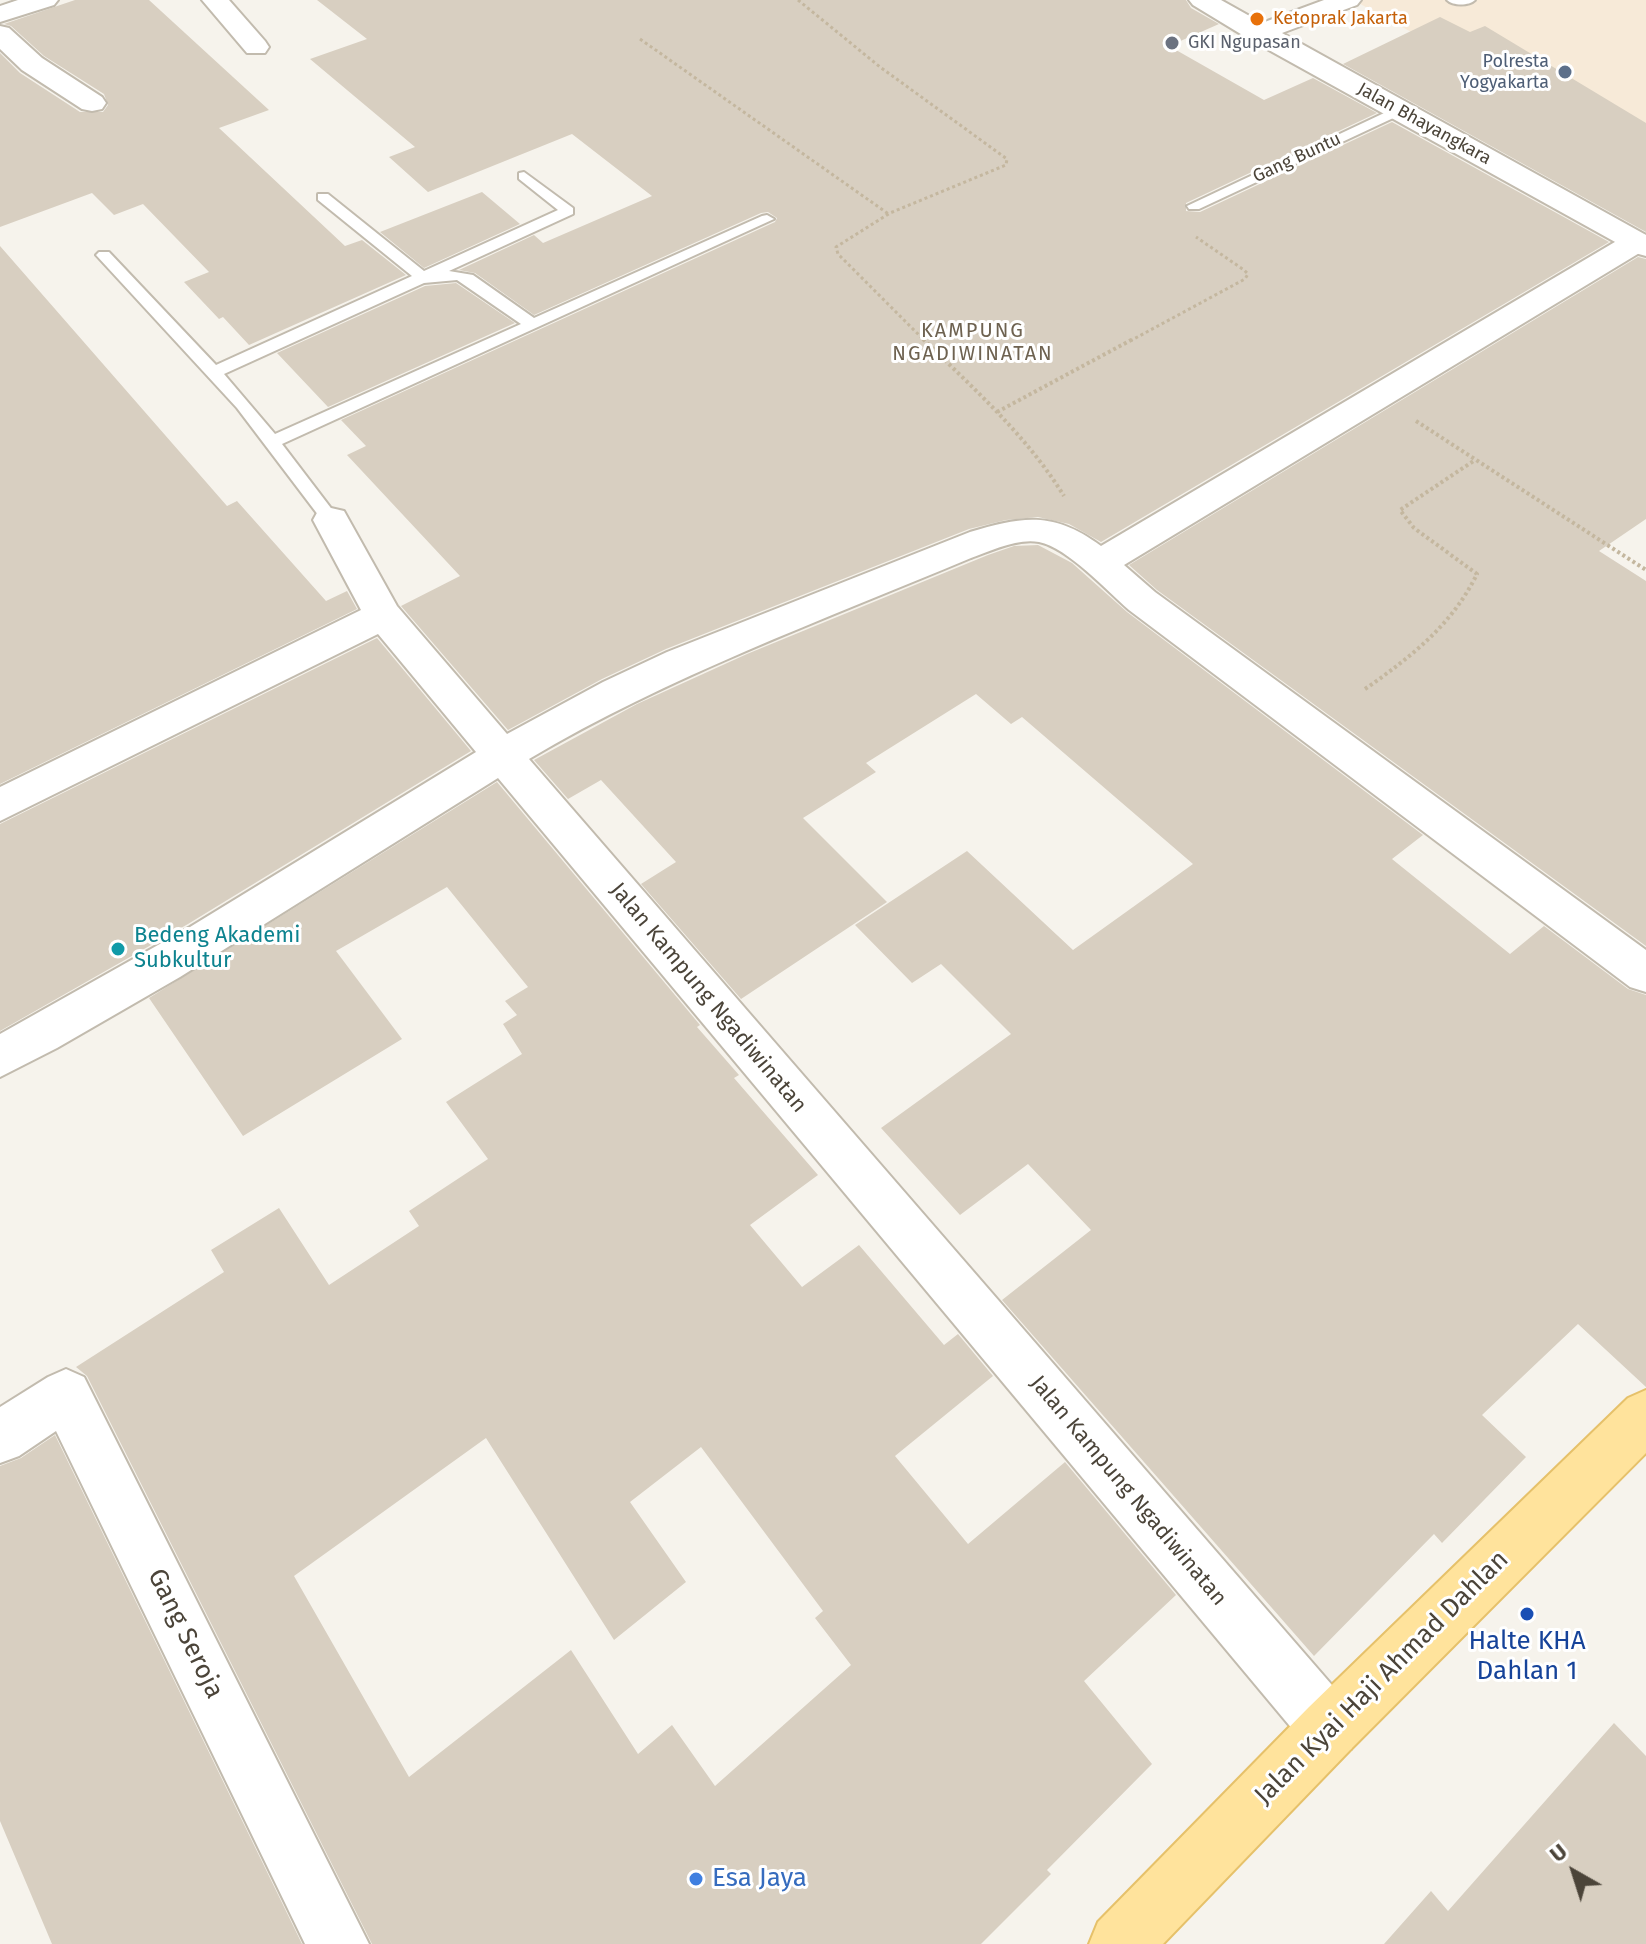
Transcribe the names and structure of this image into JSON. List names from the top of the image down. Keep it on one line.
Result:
{"streets":{"main road":["Jalan Kyai Haji Ahmad Dahlan"],"street":["Jalan Bhayangkara","Jalan Kampung Ngadiwinatan","Gang Seroja"],"lane":["Gang Buntu"]},"crossings":[["Jalan Bhayangkara","Gang Buntu"],["Jalan Kampung Ngadiwinatan","Jalan Kyai Haji Ahmad Dahlan"]],"districts":["KAMPUNG NGADIWINATAN"],"places":["Ketoprak Jakarta","GKI Ngupasan","Polresta Yogyakarta","Bedeng Akademi Subkultur","Halte KHA Dahlan 1","Esa Jaya"],"north":"top left"}
